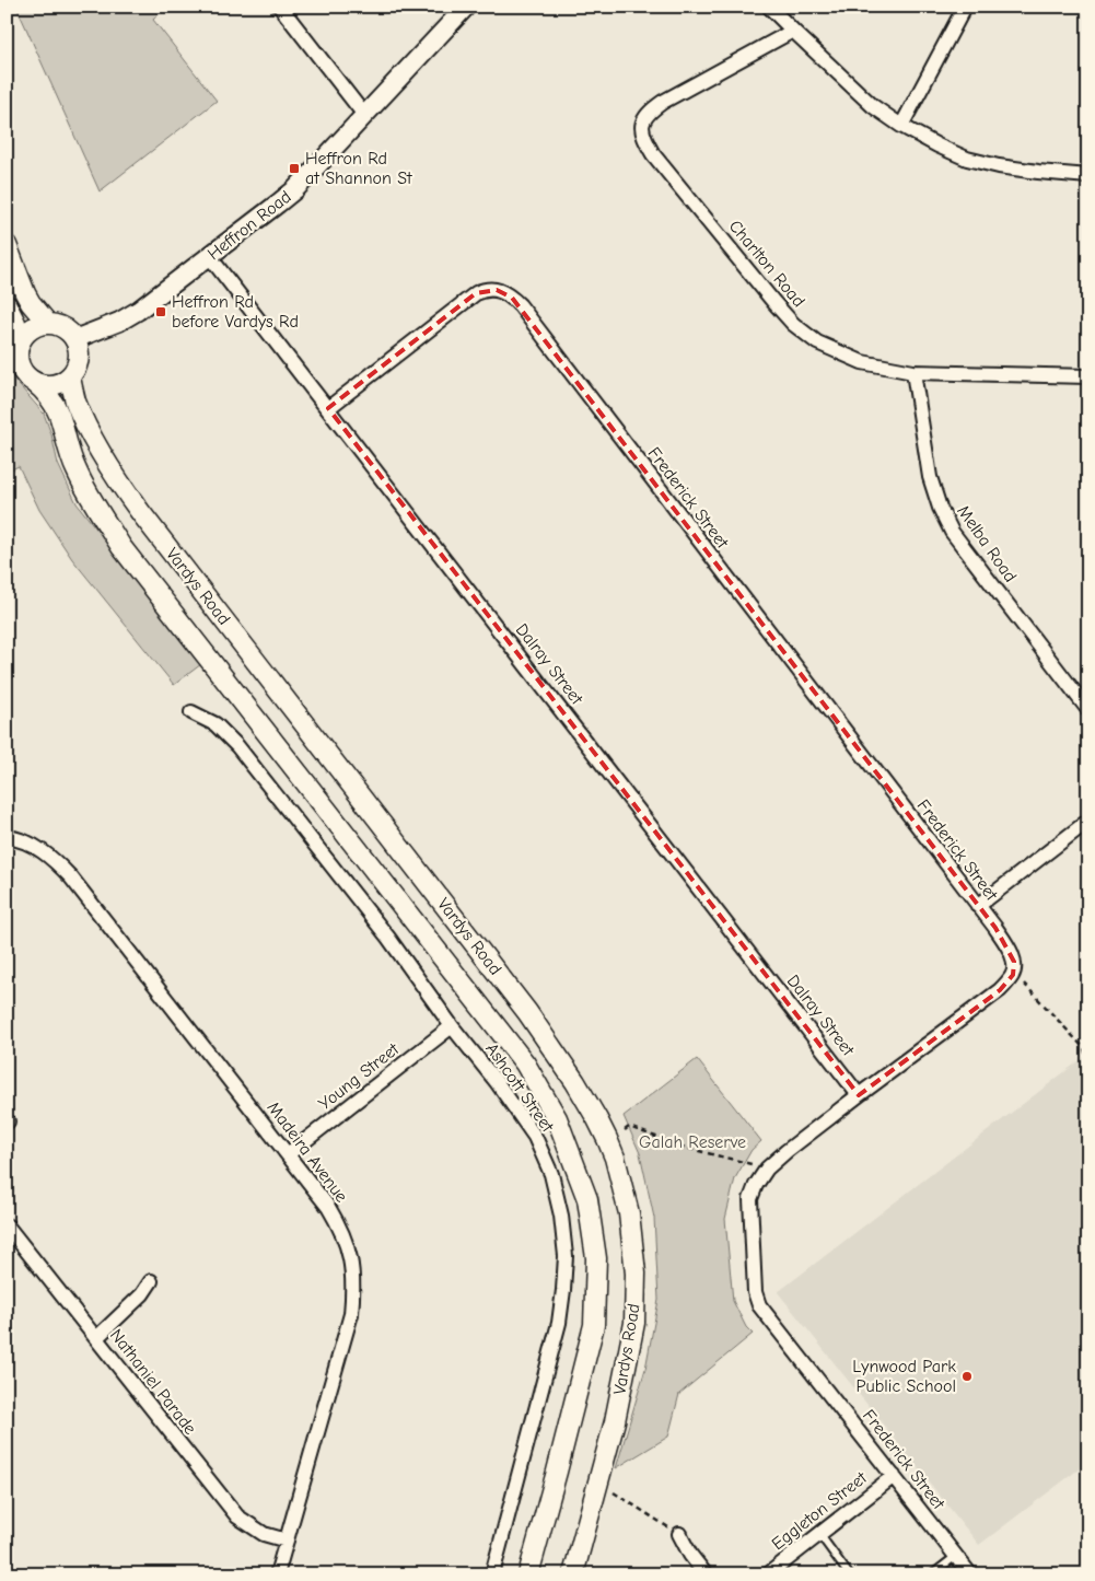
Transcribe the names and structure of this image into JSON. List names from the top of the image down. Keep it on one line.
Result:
{"streets":{"main road":["Vardys Road"],"street":["Heffron Road","Charlton Road","Frederick Street","Melba Road","Dalray Street","Young Street","Ashcott Street","Madeira Avenue","Nathaniel Parade","Eggleton Street"]},"crossings":[["Heffron Road","Vardys Road"],["Heffron Road","Dalray Street"],["Charlton Road","Melba Road"],["Frederick Street","Dalray Street"],["Frederick Street","Eggleton Street"],["Young Street","Ashcott Street"],["Young Street","Madeira Avenue"],["Madeira Avenue","Nathaniel Parade"]],"parks":["Galah Reserve"],"places":{"transit":["Heffron Rd at Shannon St","Heffron Rd before Vardys Rd"],"other":["Lynwood Park Public School"]}}
